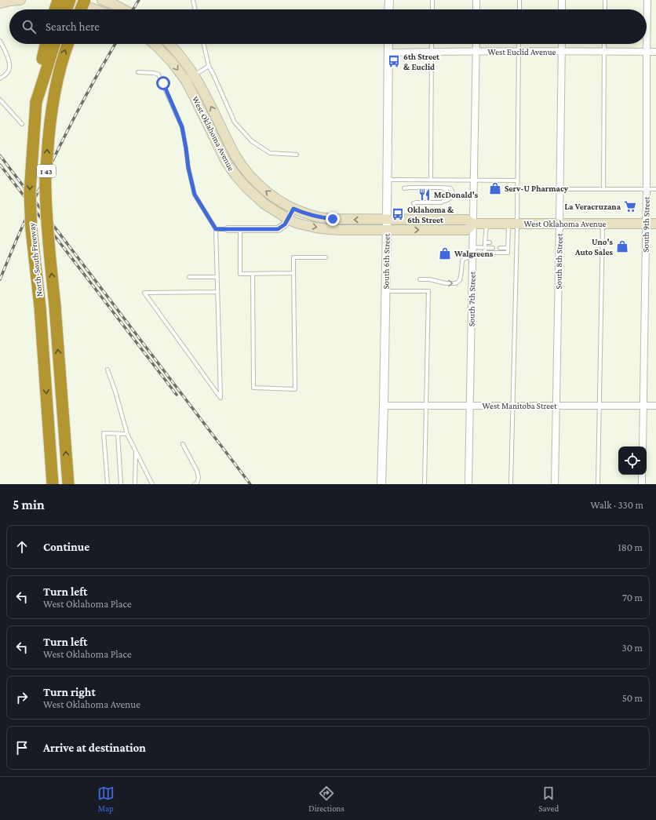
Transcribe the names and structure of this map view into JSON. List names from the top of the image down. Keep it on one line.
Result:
{"streets":{"highway":["I 43","North-South Freeway"],"main road":["West Oklahoma Avenue"],"street":["West Euclid Avenue","South 9th Street","South 6th Street","South 8th Street","South 7th Street","West Manitoba Street"]},"crossings":[["West Euclid Avenue","South 9th Street"],["West Euclid Avenue","South 6th Street"],["West Euclid Avenue","South 8th Street"],["West Euclid Avenue","South 7th Street"],["West Oklahoma Avenue","South 9th Street"],["West Oklahoma Avenue","South 6th Street"],["West Oklahoma Avenue","South 8th Street"],["West Oklahoma Avenue","South 7th Street"],["South 9th Street","West Manitoba Street"],["South 6th Street","West Manitoba Street"],["South 8th Street","West Manitoba Street"],["South 7th Street","West Manitoba Street"]],"places":{"bus stop":["6th Street & Euclid","Oklahoma & 6th Street"],"shop":["Serv-U Pharmacy","Uno's Auto Sales","Walgreens"],"restaurant":["McDonald's"],"supermarket":["La Veracruzana"]},"page":{"search":"Search here","heading":["5 min","Walk · 330 m"],"list":[["Continue","180 m"],["Turn left","West Oklahoma Place","70 m"],["Turn left","West Oklahoma Place","30 m"],["Turn right","West Oklahoma Avenue","50 m"],"Arrive at destination"],"nav":["Map","Directions","Saved"]}}
